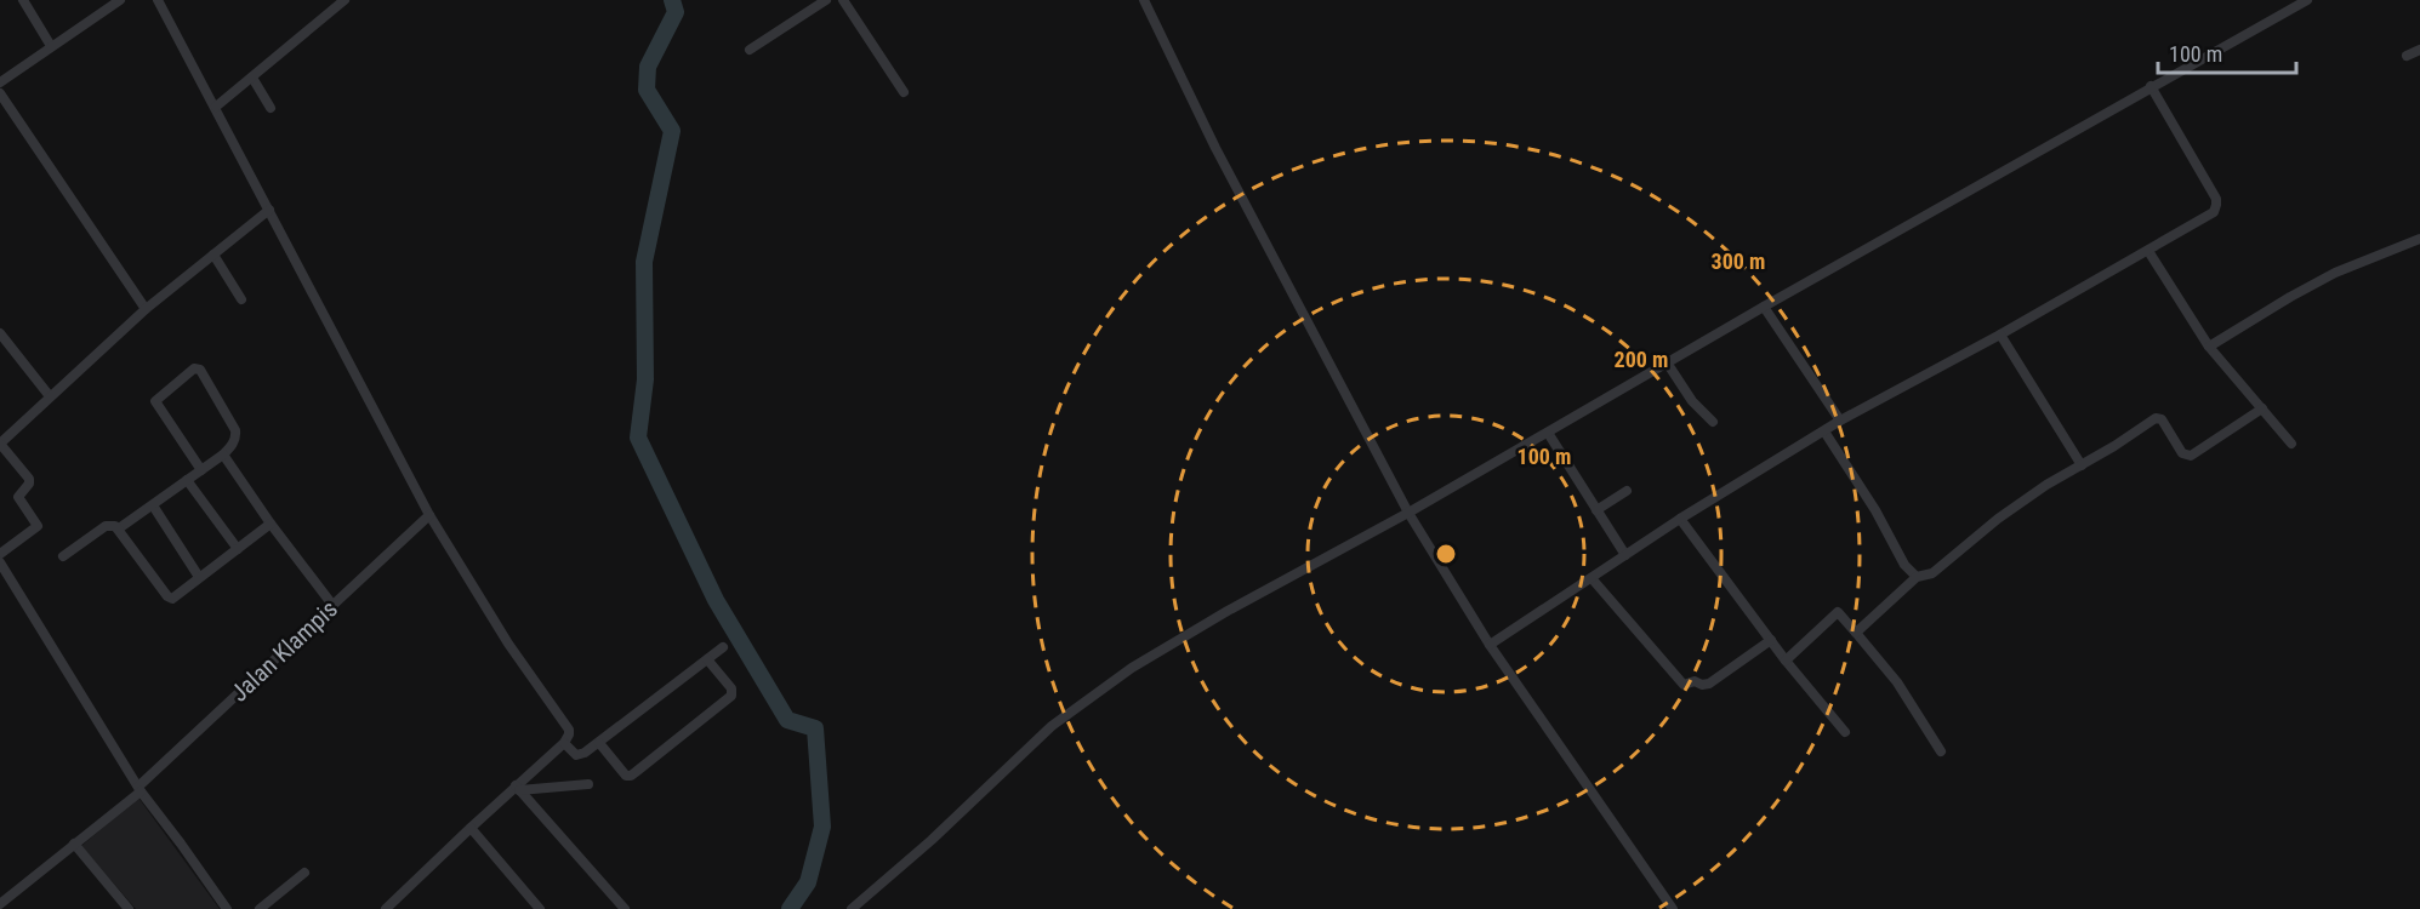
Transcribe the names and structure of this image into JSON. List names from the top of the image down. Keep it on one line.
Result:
{"streets":{"street":["Jalan Klampis"]},"scale_bar":"100 m","rings":["300 m","200 m","100 m"]}
